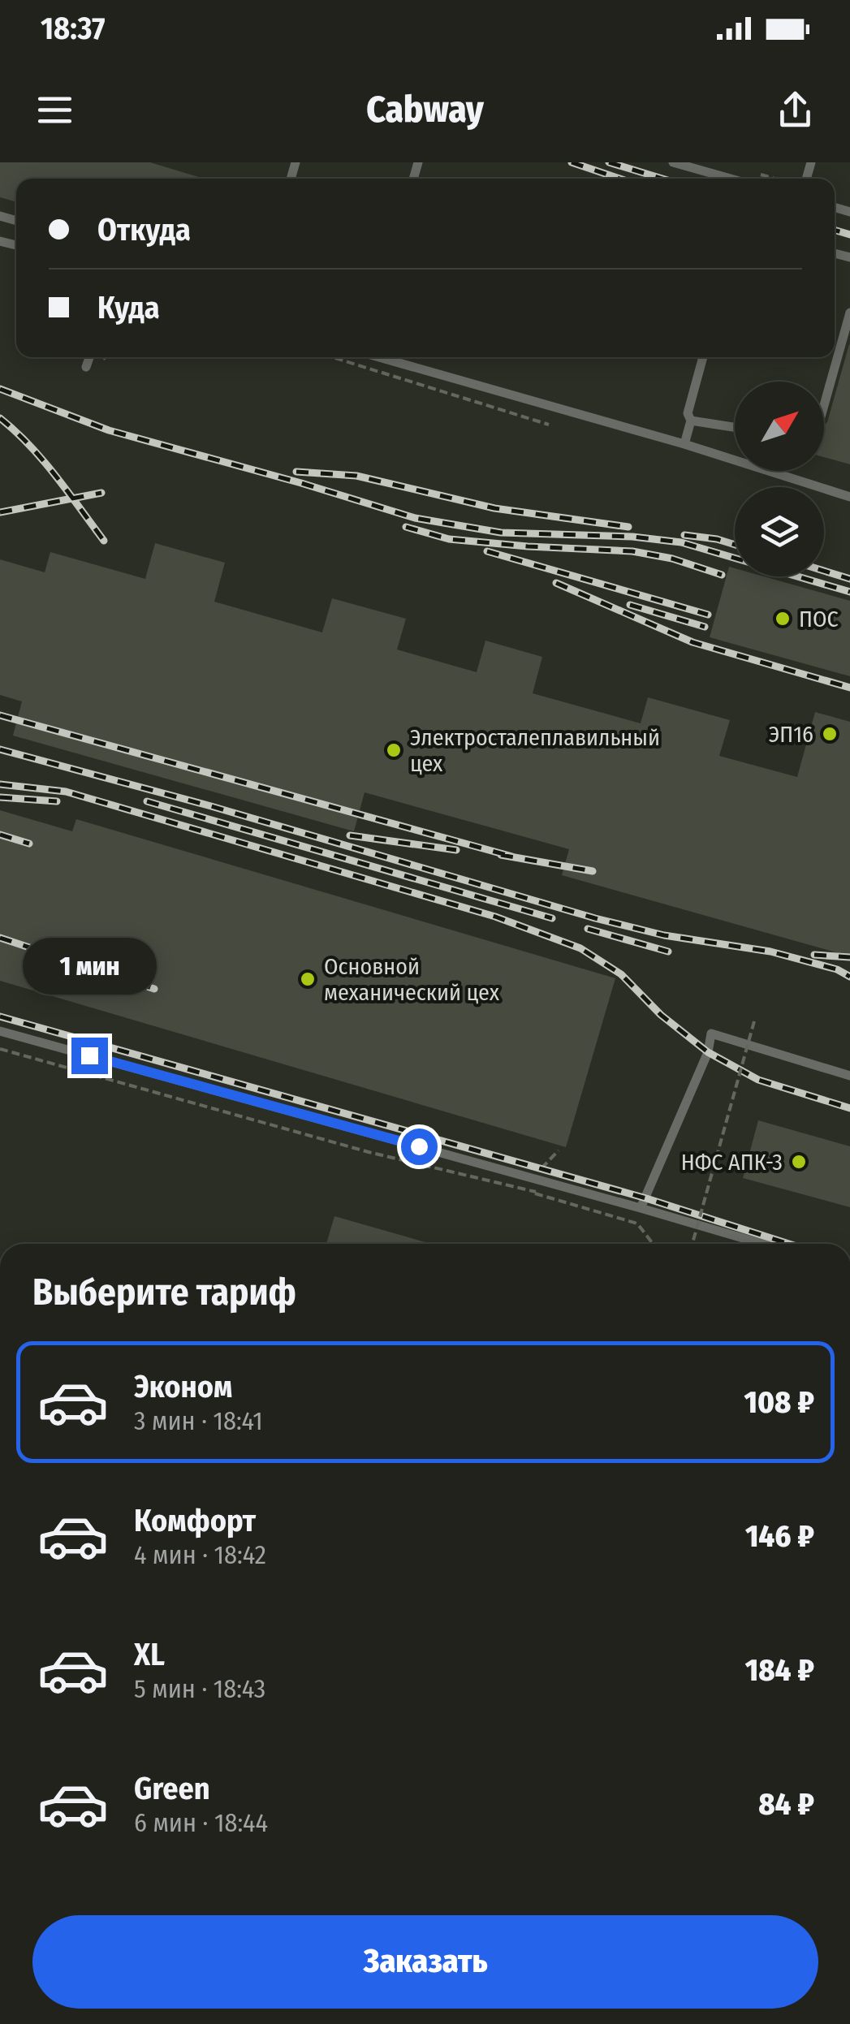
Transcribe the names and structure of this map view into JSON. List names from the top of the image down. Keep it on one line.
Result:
{"places":["ПОС","ЭП16","Электросталеплавильный цех","Основной механический цех","НФС АПК-3"],"north":"top right","page":{"status":"18:37","header":"Cabway","banner":["Откуда","Куда"],"bubble":"1 мин","heading":"Выберите тариф","list":[{"name":"Эконом","note":"3 мин · 18:41","value":"108 ₽"},{"name":"Комфорт","note":"4 мин · 18:42","value":"146 ₽"},{"name":"XL","note":"5 мин · 18:43","value":"184 ₽"},{"name":"Green","note":"6 мин · 18:44","value":"84 ₽"}],"buttons":"Заказать"}}
